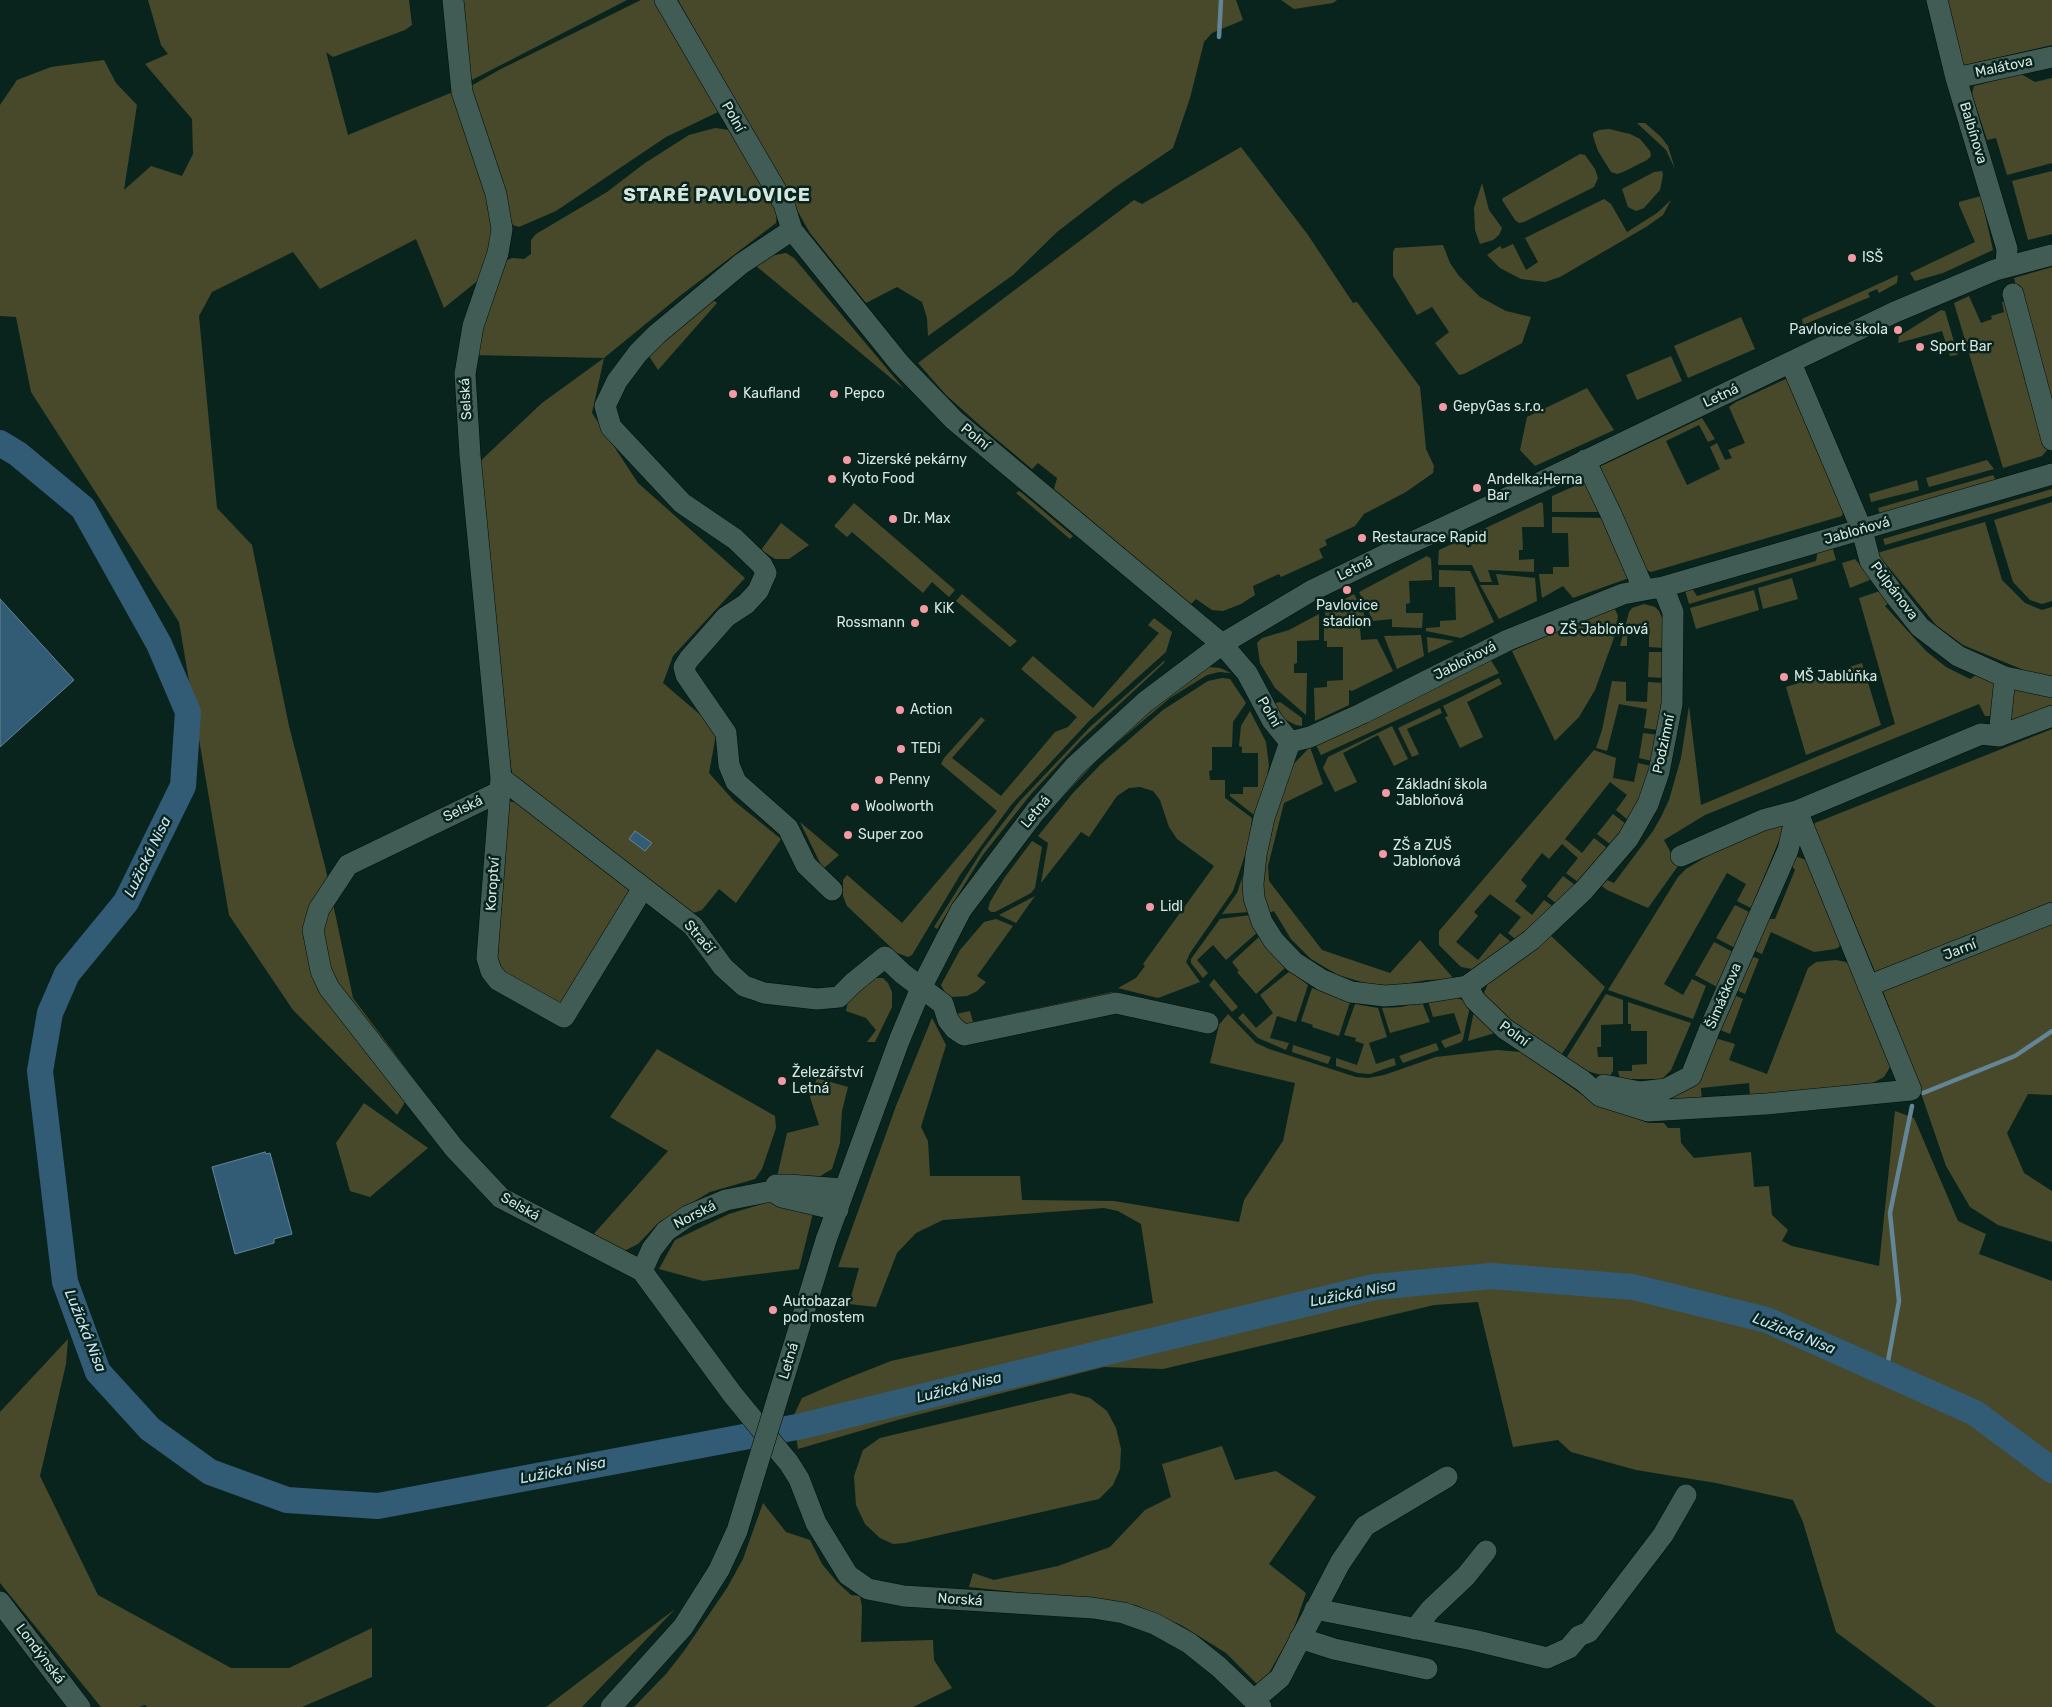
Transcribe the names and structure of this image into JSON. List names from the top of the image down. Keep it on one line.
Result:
{"streets":{"street":["Malátova","Polní","Balbínova","Letná","Selská","Jabloňová","Půlpánova","Podzimní","Koroptví","Stračí","Jarní","Šimáčkova","Norská","Londýnská"]},"crossings":[["Malátova","Balbínova"],["Polní","Letná"],["Polní","Jabloňová"],["Polní","Podzimní"],["Polní","Jarní"],["Polní","Šimáčkova"],["Balbínova","Letná"],["Letná","Půlpánova"],["Letná","Podzimní"],["Letná","Stračí"],["Letná","Norská"],["Selská","Koroptví"],["Selská","Stračí"],["Selská","Norská"],["Jabloňová","Půlpánova"],["Jabloňová","Podzimní"],["Koroptví","Stračí"]],"districts":["STARÉ PAVLOVICE"],"water":["Lužická Nisa"],"places":["ISŠ","Pavlovice škola","Sport Bar","Kaufland","Pepco","GepyGas s.r.o.","Jizerské pekárny","Kyoto Food","Andelka;Herna Bar","Dr. Max","Restaurace Rapid","Pavlovice stadion","KiK","Rossmann","ZŠ Jabloňová","MŠ Jablůňka","Action","TEDi","Penny","Základní škola Jabloňová","Woolworth","Super zoo","ZŠ a ZUŠ Jablońová","Lidl","Železářství Letná","Autobazar pod mostem"]}
